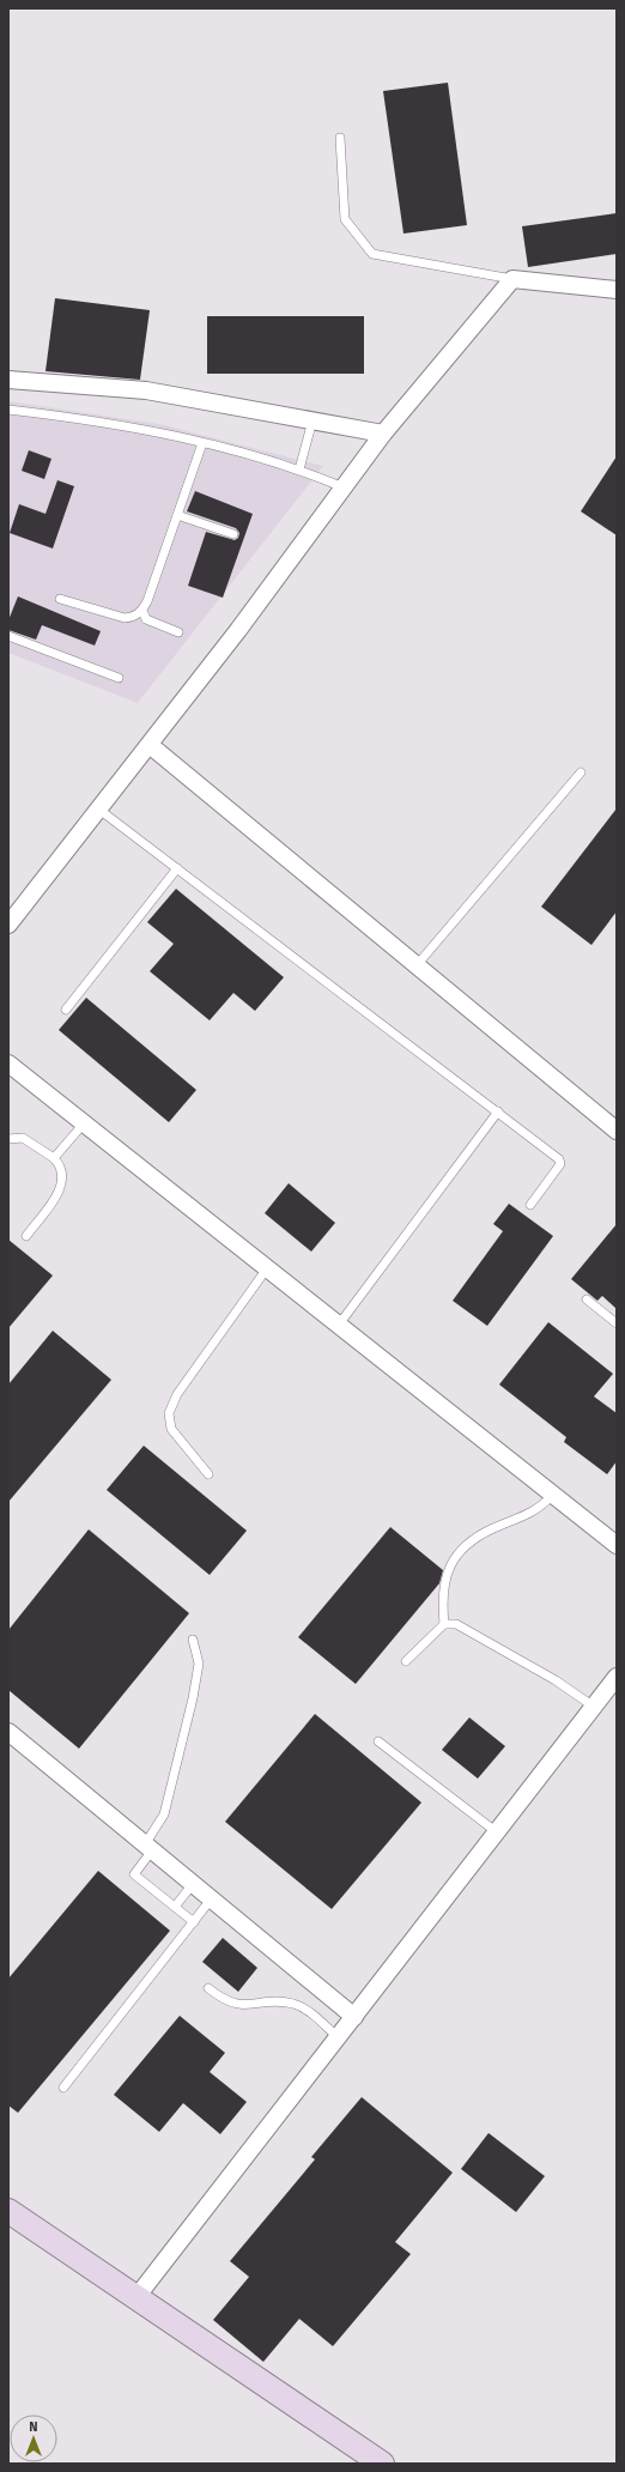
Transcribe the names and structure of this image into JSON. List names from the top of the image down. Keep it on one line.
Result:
{"north":"top"}
